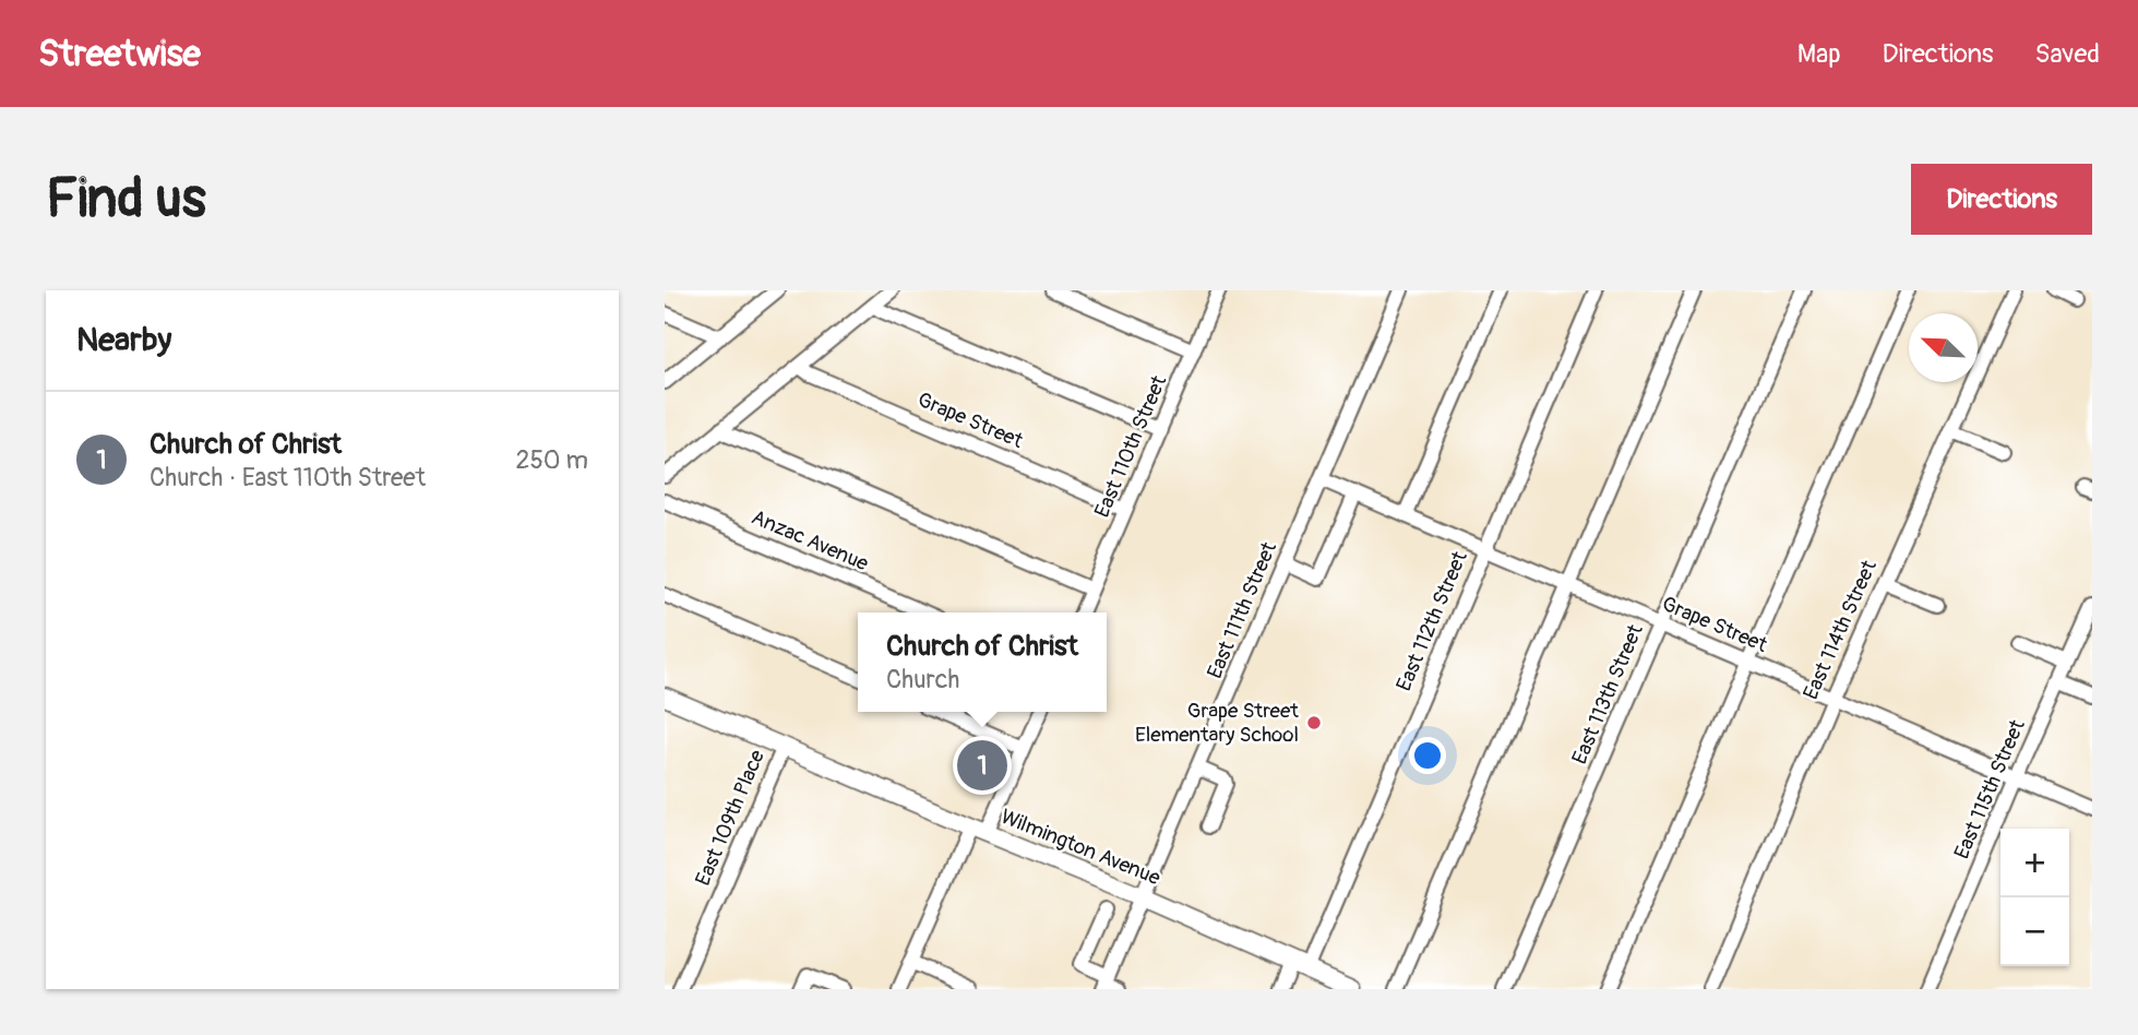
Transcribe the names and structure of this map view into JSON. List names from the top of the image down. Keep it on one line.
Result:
{"streets":{"main road":["Wilmington Avenue"],"street":["Grape Street","East 110th Street","Anzac Avenue","East 111th Street","East 112th Street","East 114th Street","East 113th Street","East 115th Street","East 109th Place"]},"crossings":[["Grape Street","East 110th Street"],["Grape Street","East 111th Street"],["Grape Street","East 112th Street"],["Grape Street","East 114th Street"],["Grape Street","East 113th Street"],["Grape Street","East 115th Street"],["East 111th Street","Wilmington Avenue"],["East 112th Street","Wilmington Avenue"],["East 109th Place","Wilmington Avenue"]],"places":["Grape Street Elementary School"],"north":"top left","page":{"header":"Streetwise","nav":["Map","Directions","Saved"],"buttons":"Directions","title":"Find us","heading":"Nearby","list":[{"mark":"1","name":"Church of Christ","note":"Church · East 110th Street","value":"250 m"}],"popup":["Church of Christ","Church"],"pins":"1","map_buttons":["+","−"]}}
